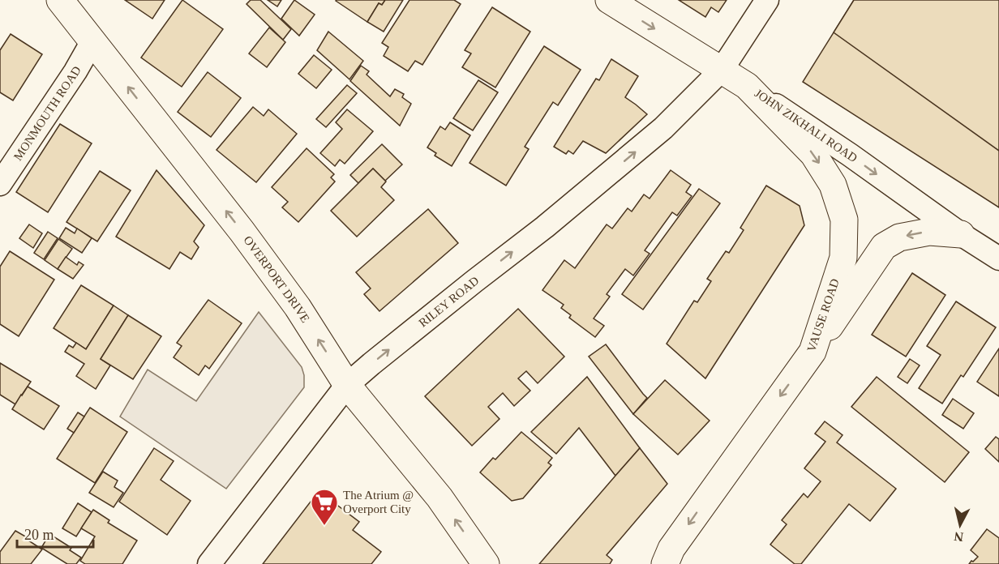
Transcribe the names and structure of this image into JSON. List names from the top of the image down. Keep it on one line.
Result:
{"streets":{"main road":["JOHN ZIKHALI ROAD","OVERPORT DRIVE","VAUSE ROAD"],"street":["MONMOUTH ROAD","RILEY ROAD"]},"crossings":[["MONMOUTH ROAD","OVERPORT DRIVE"],["JOHN ZIKHALI ROAD","RILEY ROAD"],["JOHN ZIKHALI ROAD","VAUSE ROAD"],["OVERPORT DRIVE","RILEY ROAD"]],"one_way":["JOHN ZIKHALI ROAD","OVERPORT DRIVE","RILEY ROAD","VAUSE ROAD"],"places":{"supermarket":["The Atrium @ Overport City"]},"scale_bar":"20 m","north":"bottom"}
